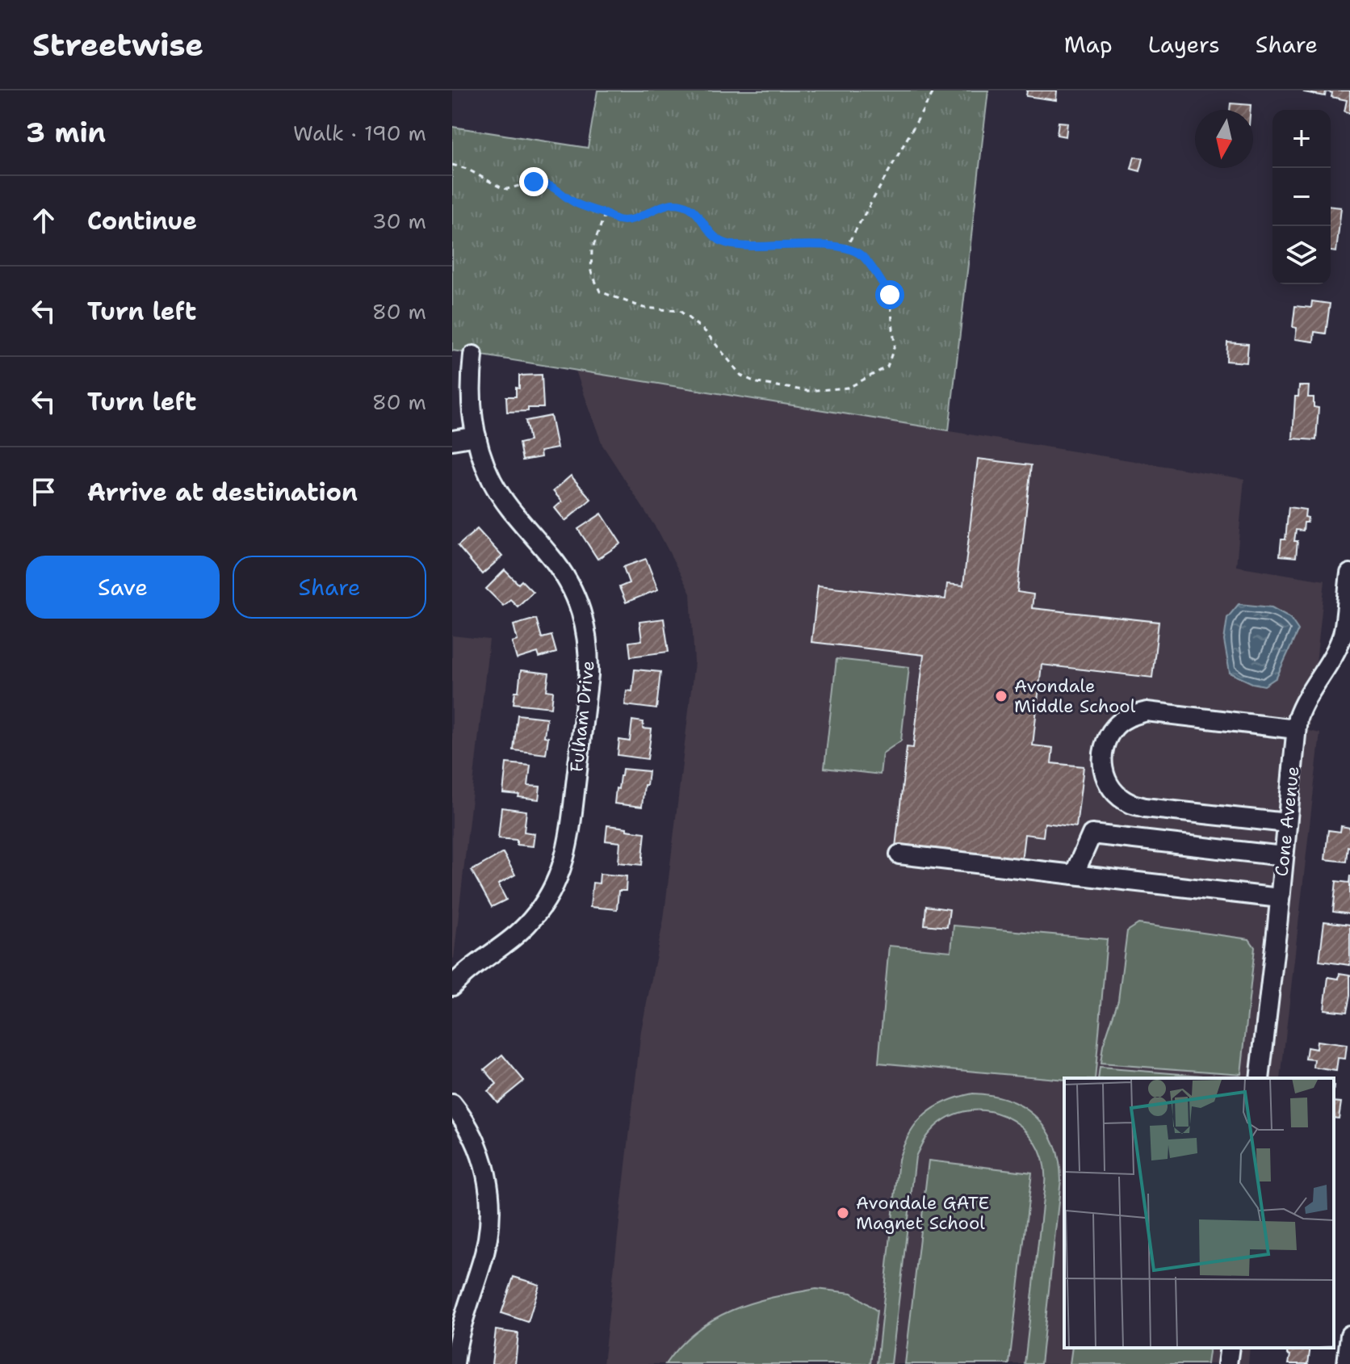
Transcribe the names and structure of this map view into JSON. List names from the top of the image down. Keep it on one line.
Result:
{"streets":{"street":["Fulham Drive","Cone Avenue"]},"places":["Avondale Middle School","Avondale GATE Magnet School"],"north":"bottom","page":{"header":"Streetwise","nav":["Map","Layers","Share"],"heading":["3 min","Walk · 190 m"],"map_buttons":["+","−"],"list":[["Continue","30 m"],["Turn left","80 m"],["Turn left","80 m"],"Arrive at destination"],"buttons":["Save","Share"]}}
